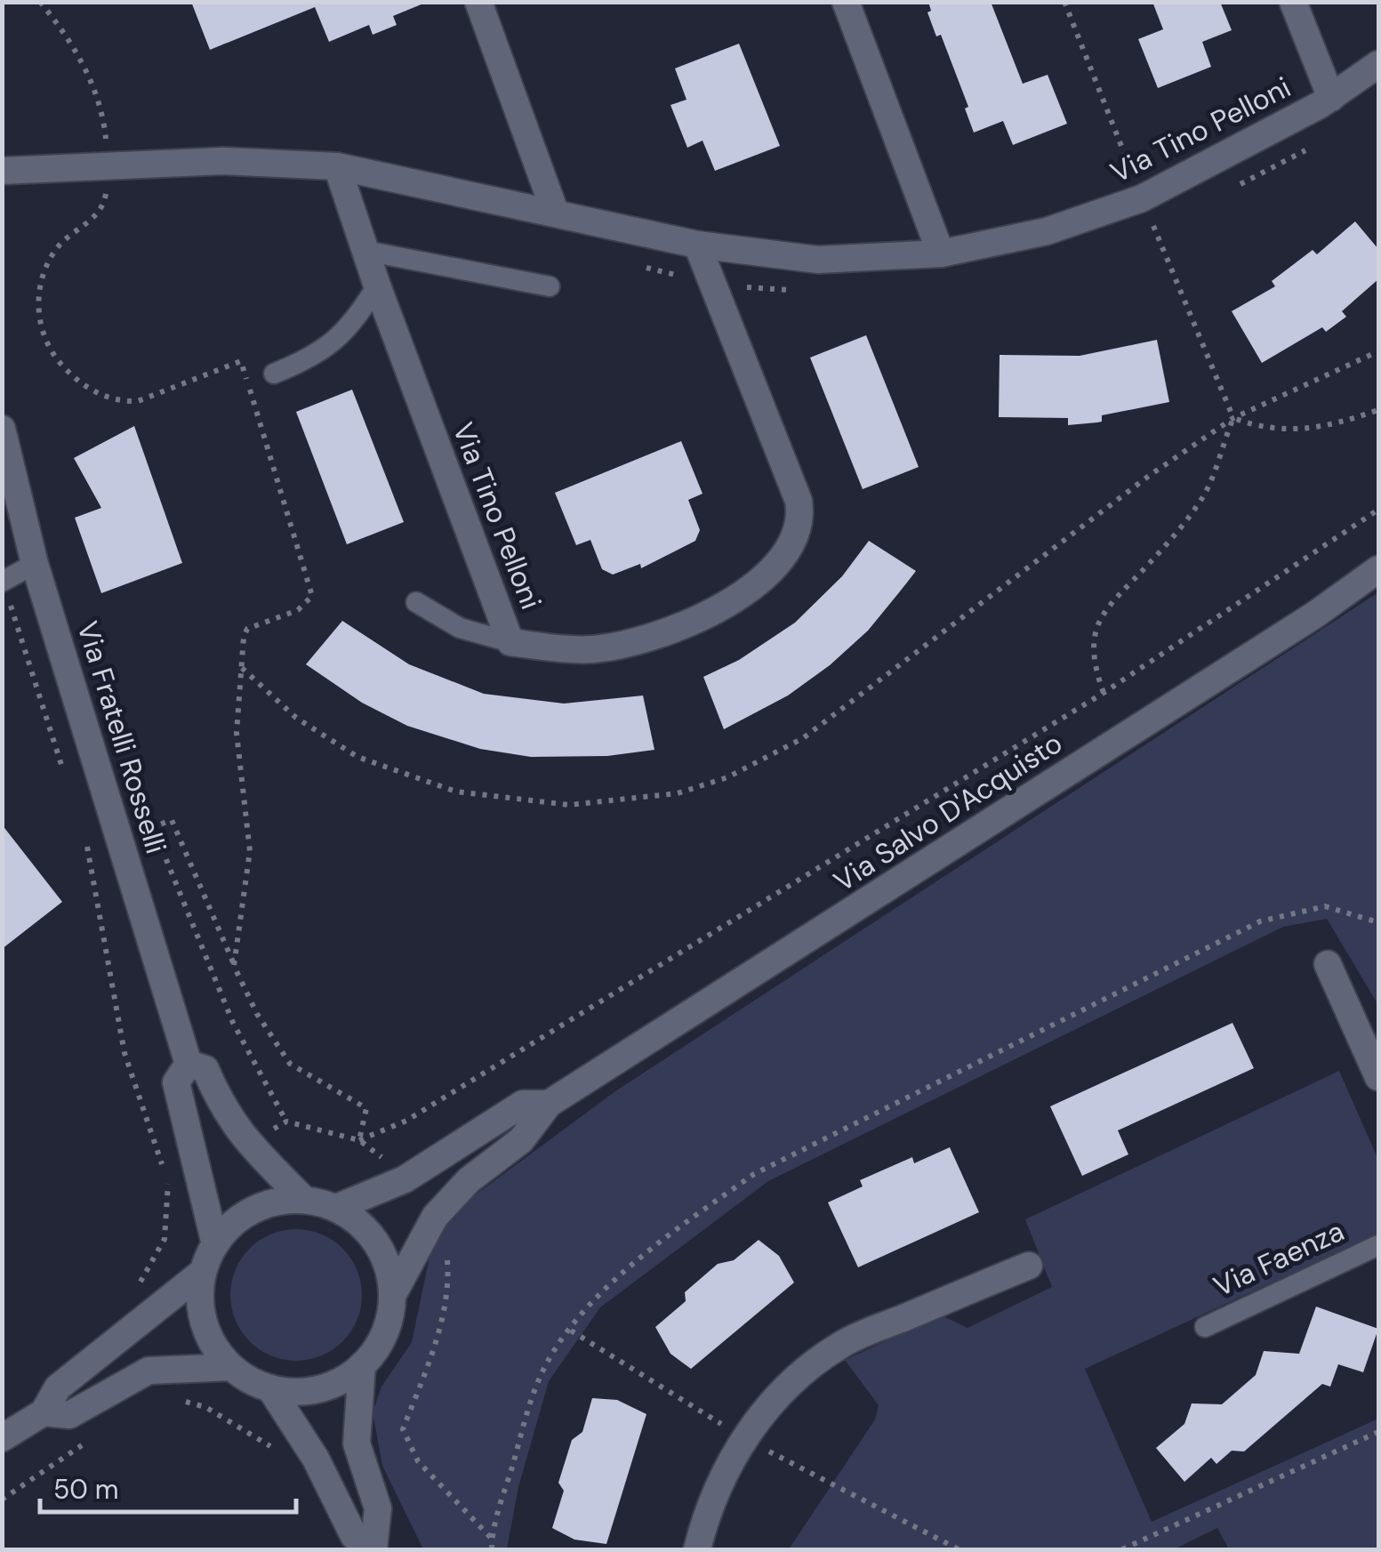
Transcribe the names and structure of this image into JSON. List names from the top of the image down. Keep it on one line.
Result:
{"streets":{"street":["Via Tino Pelloni","Via Fratelli Rosselli","Via Salvo D'Acquisto"],"lane":["Via Faenza"]},"crossings":[["Via Fratelli Rosselli","Via Salvo D'Acquisto"]],"scale_bar":"50 m"}
